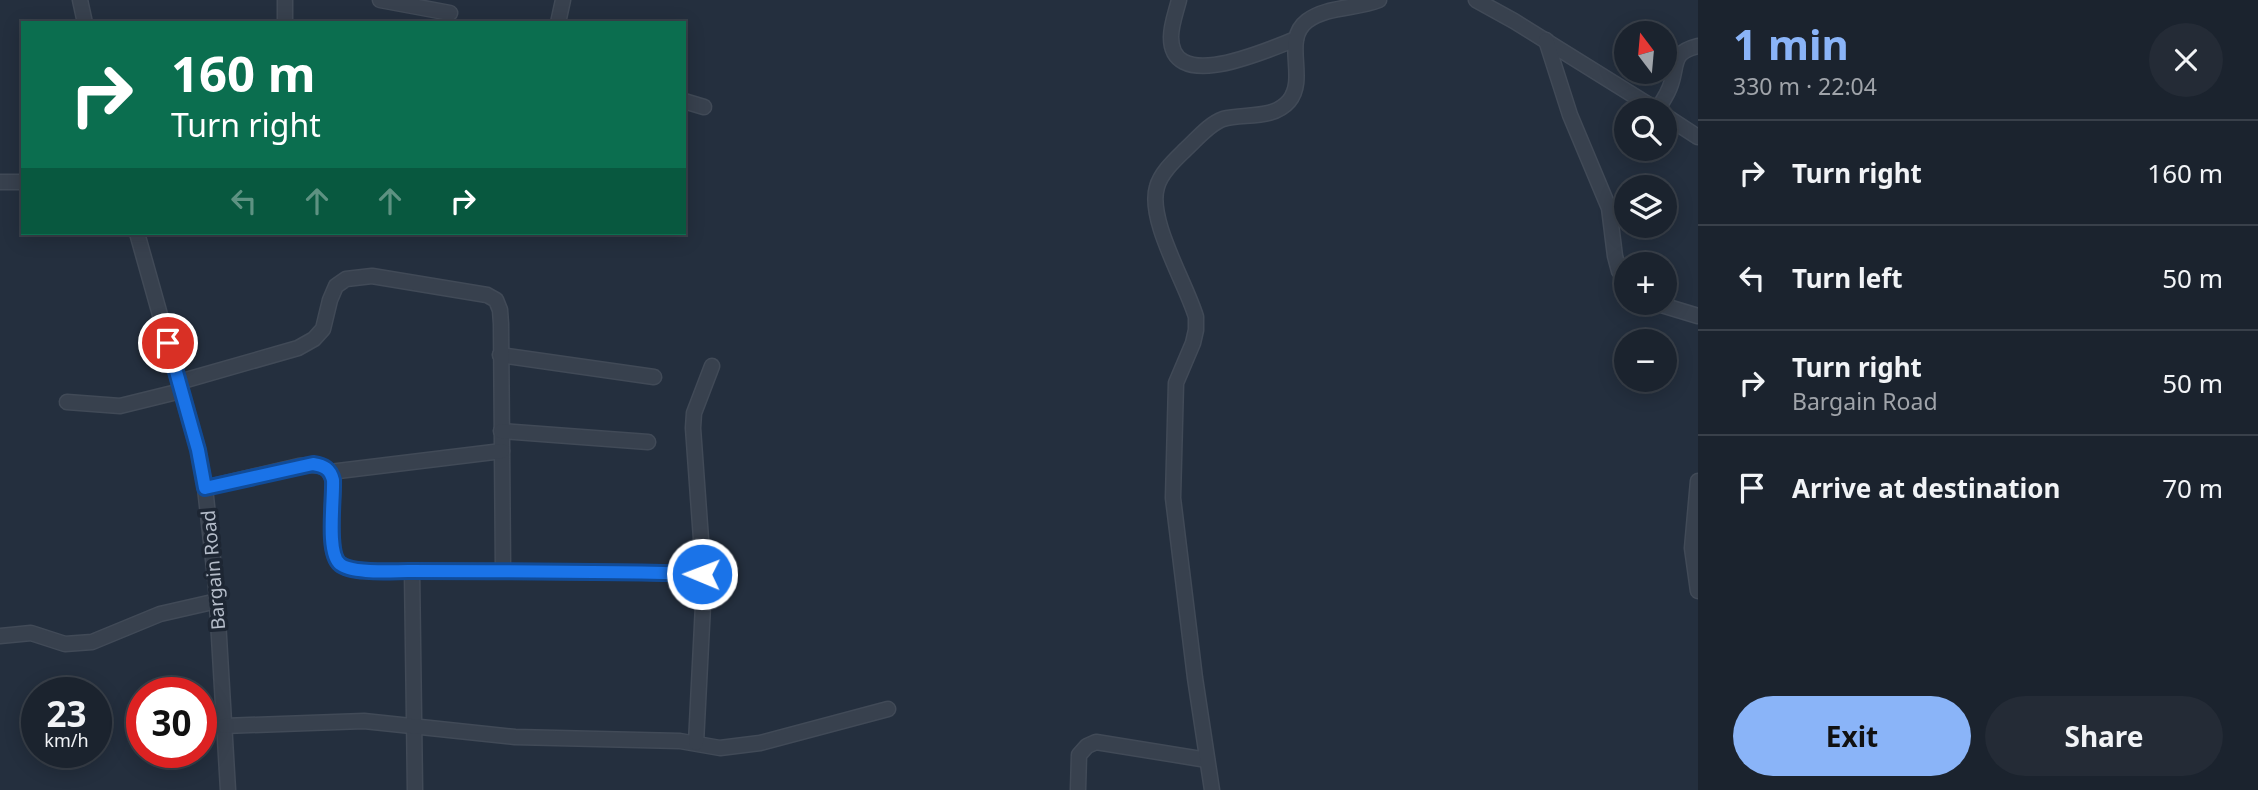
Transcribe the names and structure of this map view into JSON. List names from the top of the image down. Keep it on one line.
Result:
{"streets":{"street":["Bargain Road"]},"north":"top","page":{"heading":["1 min","330 m · 22:04"],"map_buttons":["+","−"],"turn":["160 m","Turn right"],"list":[{"name":"Turn right","value":"160 m"},{"name":"Turn left","value":"50 m"},{"name":"Turn right","note":"Bargain Road","value":"50 m"},{"name":"Arrive at destination","value":"70 m"}],"speed":"23 km/h","limit":"30","buttons":["Exit","Share"]}}
